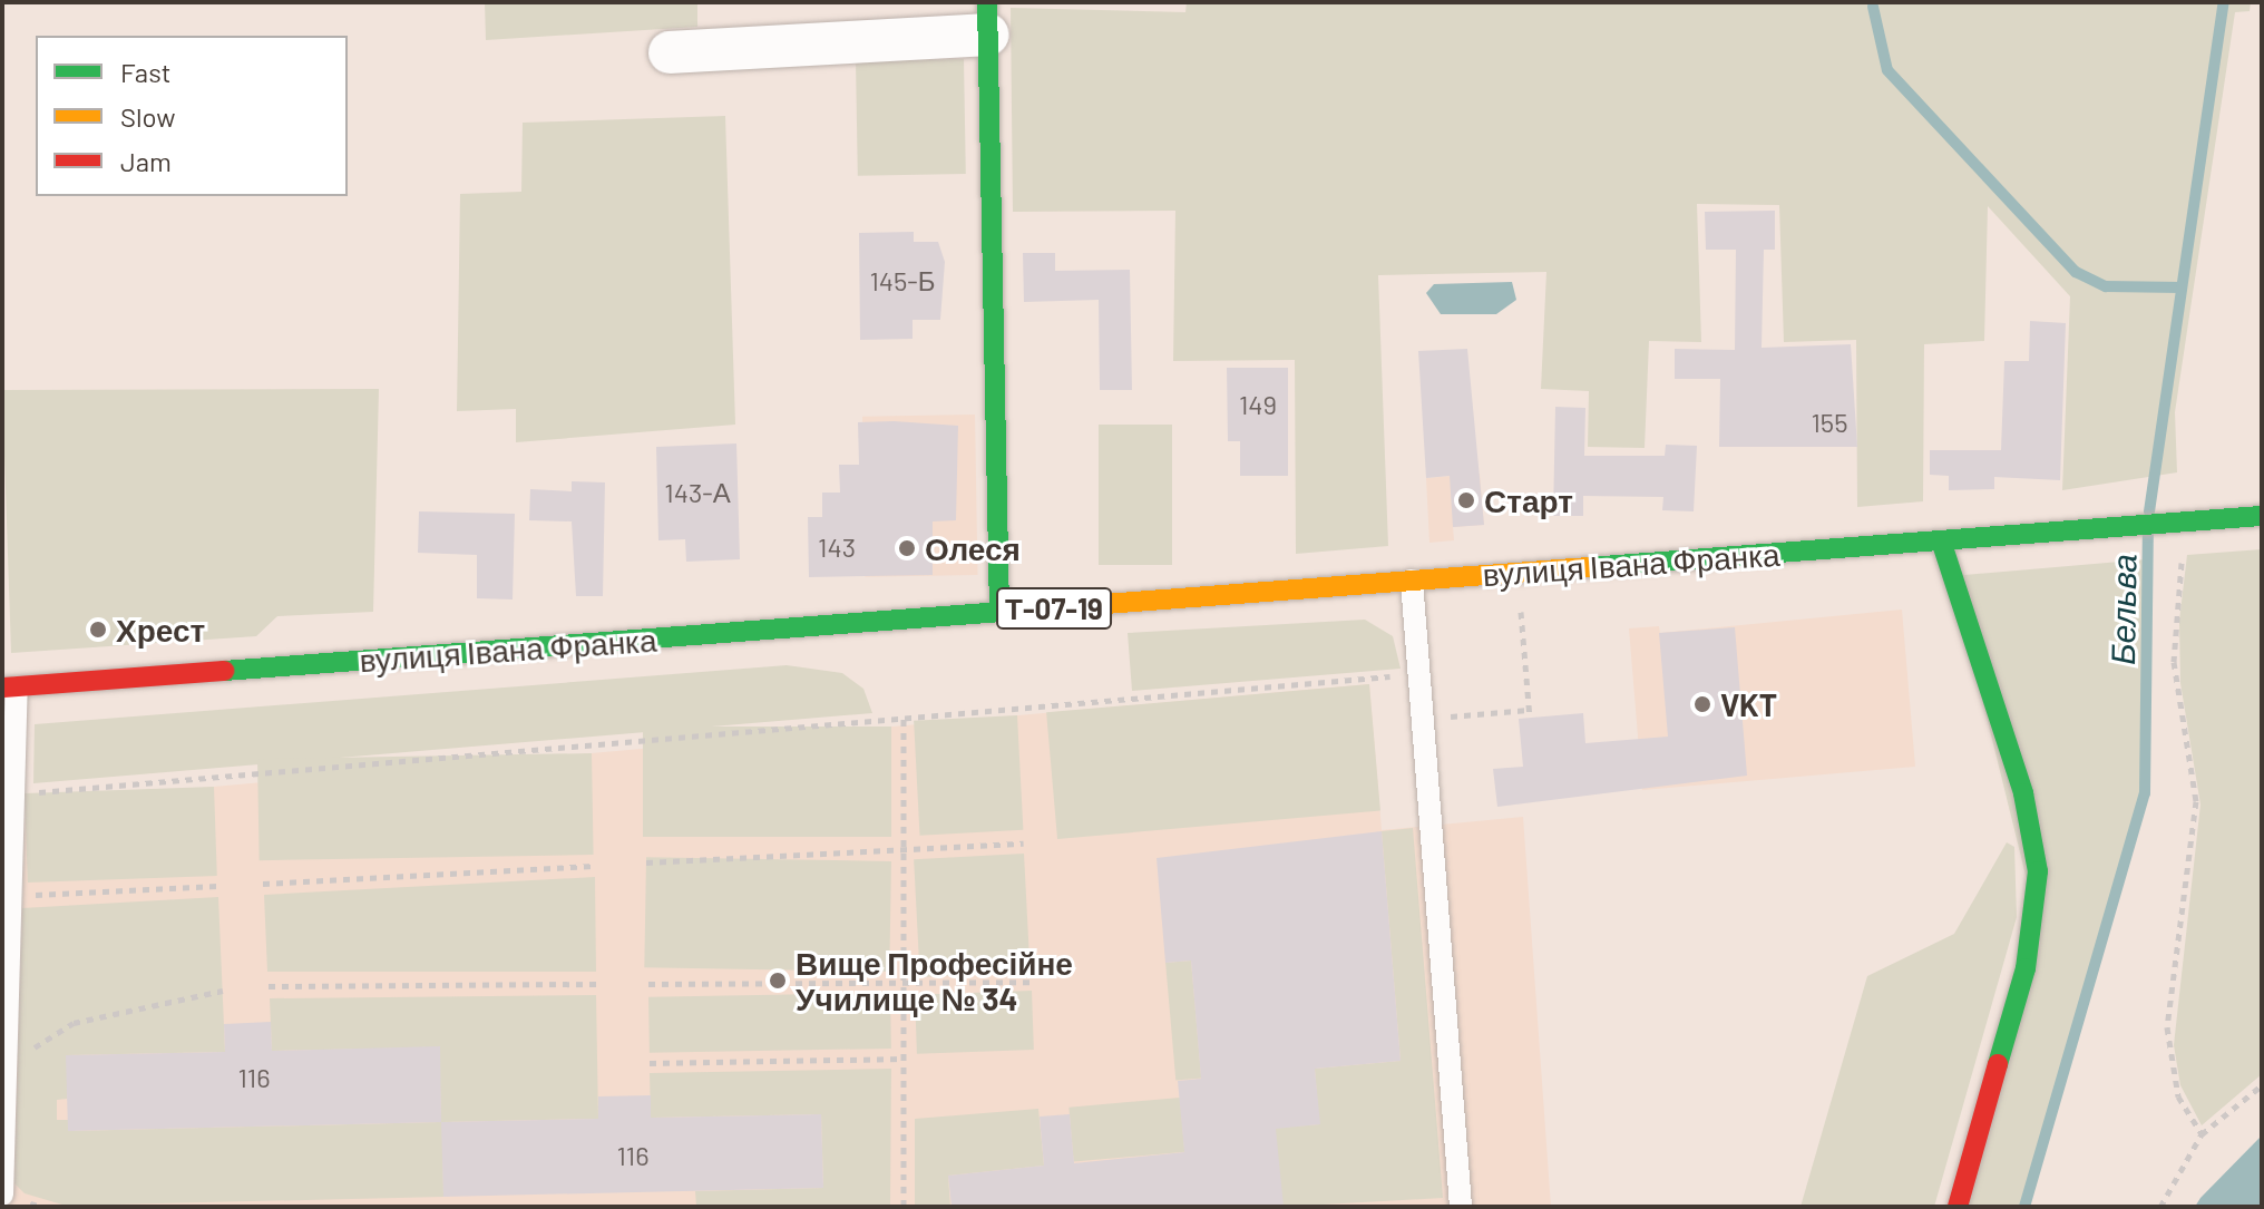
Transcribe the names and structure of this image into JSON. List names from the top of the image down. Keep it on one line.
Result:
{"streets":{"main road":["вулиця Івана Франка","Т-07-19"]},"water":["Бельва"],"places":["Старт","Олеся","Хрест","VKT","Вище Професійне Училище № 34"],"house_numbers":["145-Б","149","155","143-А","143","116","116"],"legend":["Fast","Slow","Jam"]}
